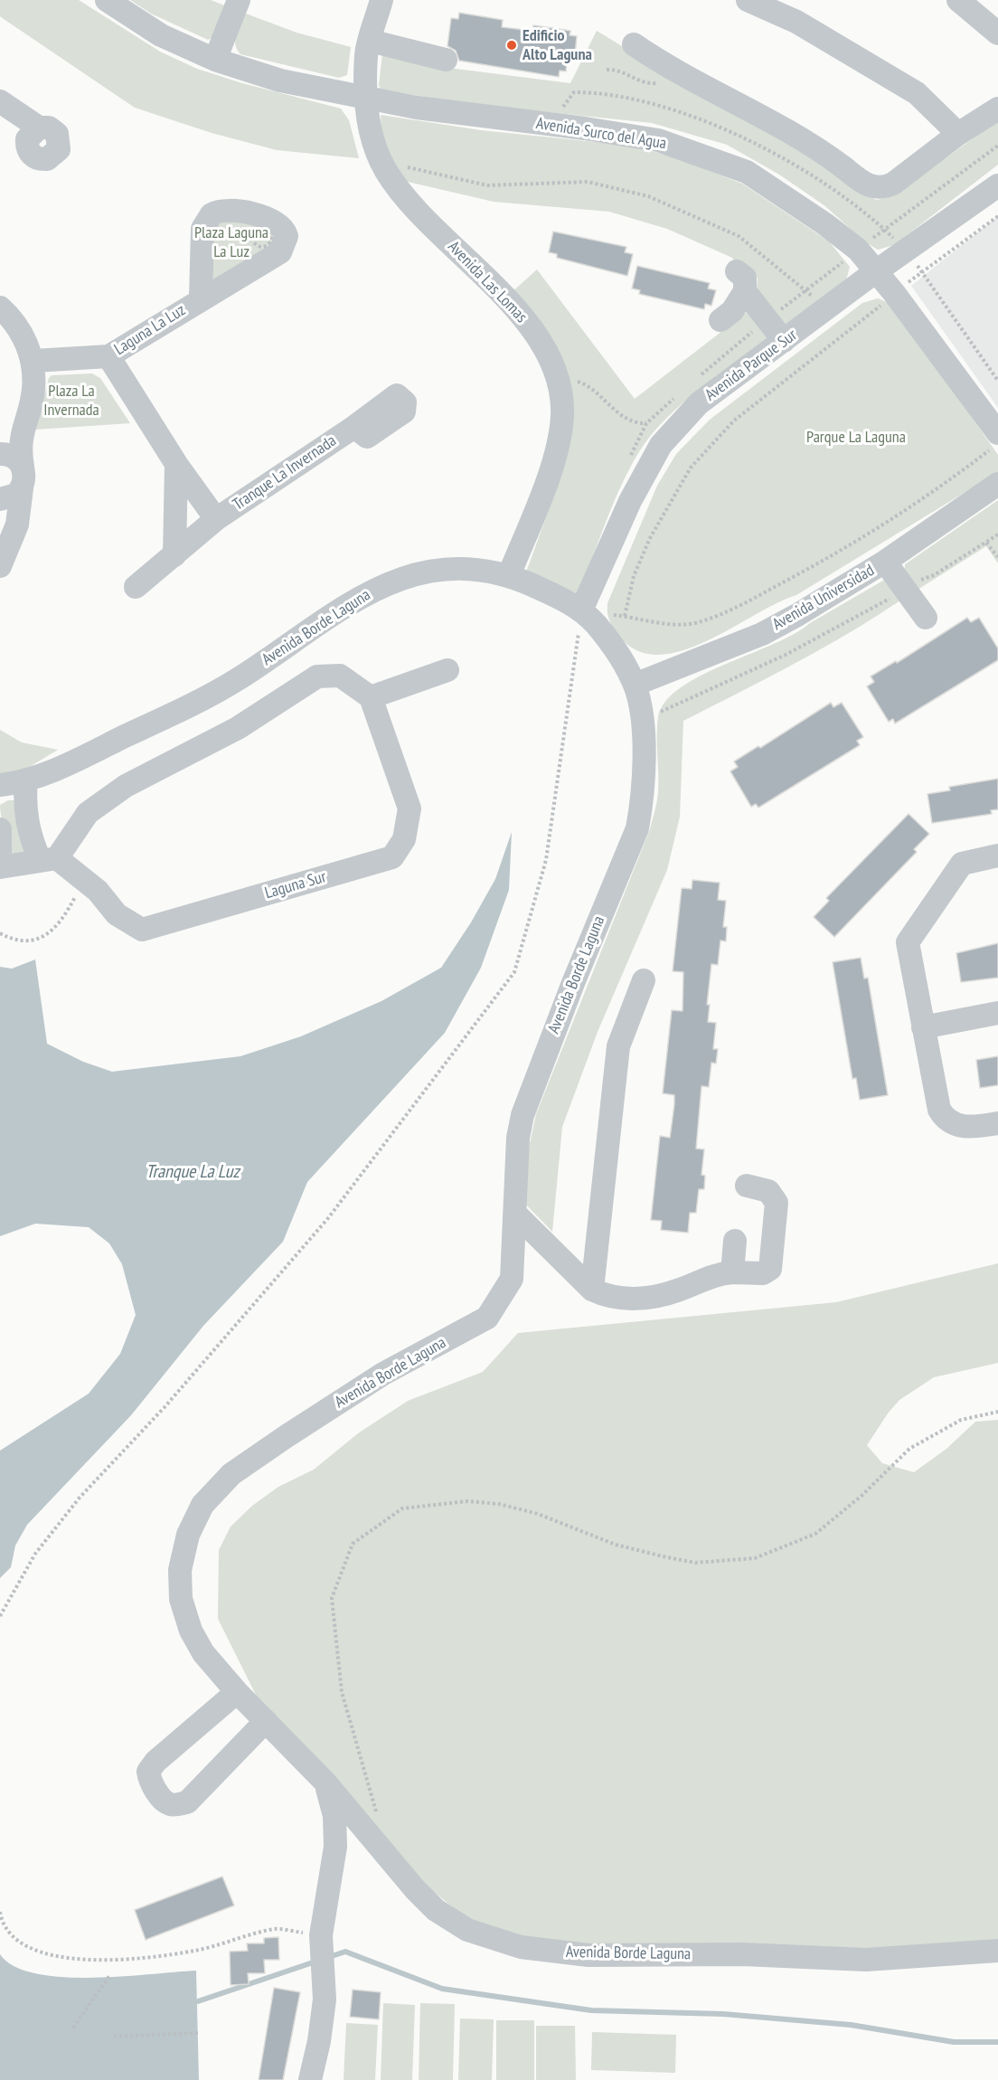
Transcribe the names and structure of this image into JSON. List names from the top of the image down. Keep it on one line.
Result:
{"streets":{"street":["Avenida Surco del Agua","Avenida Las Lomas","Laguna La Luz","Avenida Parque Sur","Tranque La Invernada","Avenida Universidad","Avenida Borde Laguna","Laguna Sur"]},"crossings":[["Avenida Surco del Agua","Avenida Las Lomas"],["Avenida Surco del Agua","Avenida Parque Sur"],["Avenida Las Lomas","Avenida Borde Laguna"],["Laguna La Luz","Tranque La Invernada"],["Avenida Parque Sur","Avenida Borde Laguna"],["Avenida Universidad","Avenida Borde Laguna"]],"water":["Tranque La Luz"],"parks":["Plaza Laguna La Luz","Plaza La Invernada","Parque La Laguna"],"places":["Edificio Alto Laguna"]}
